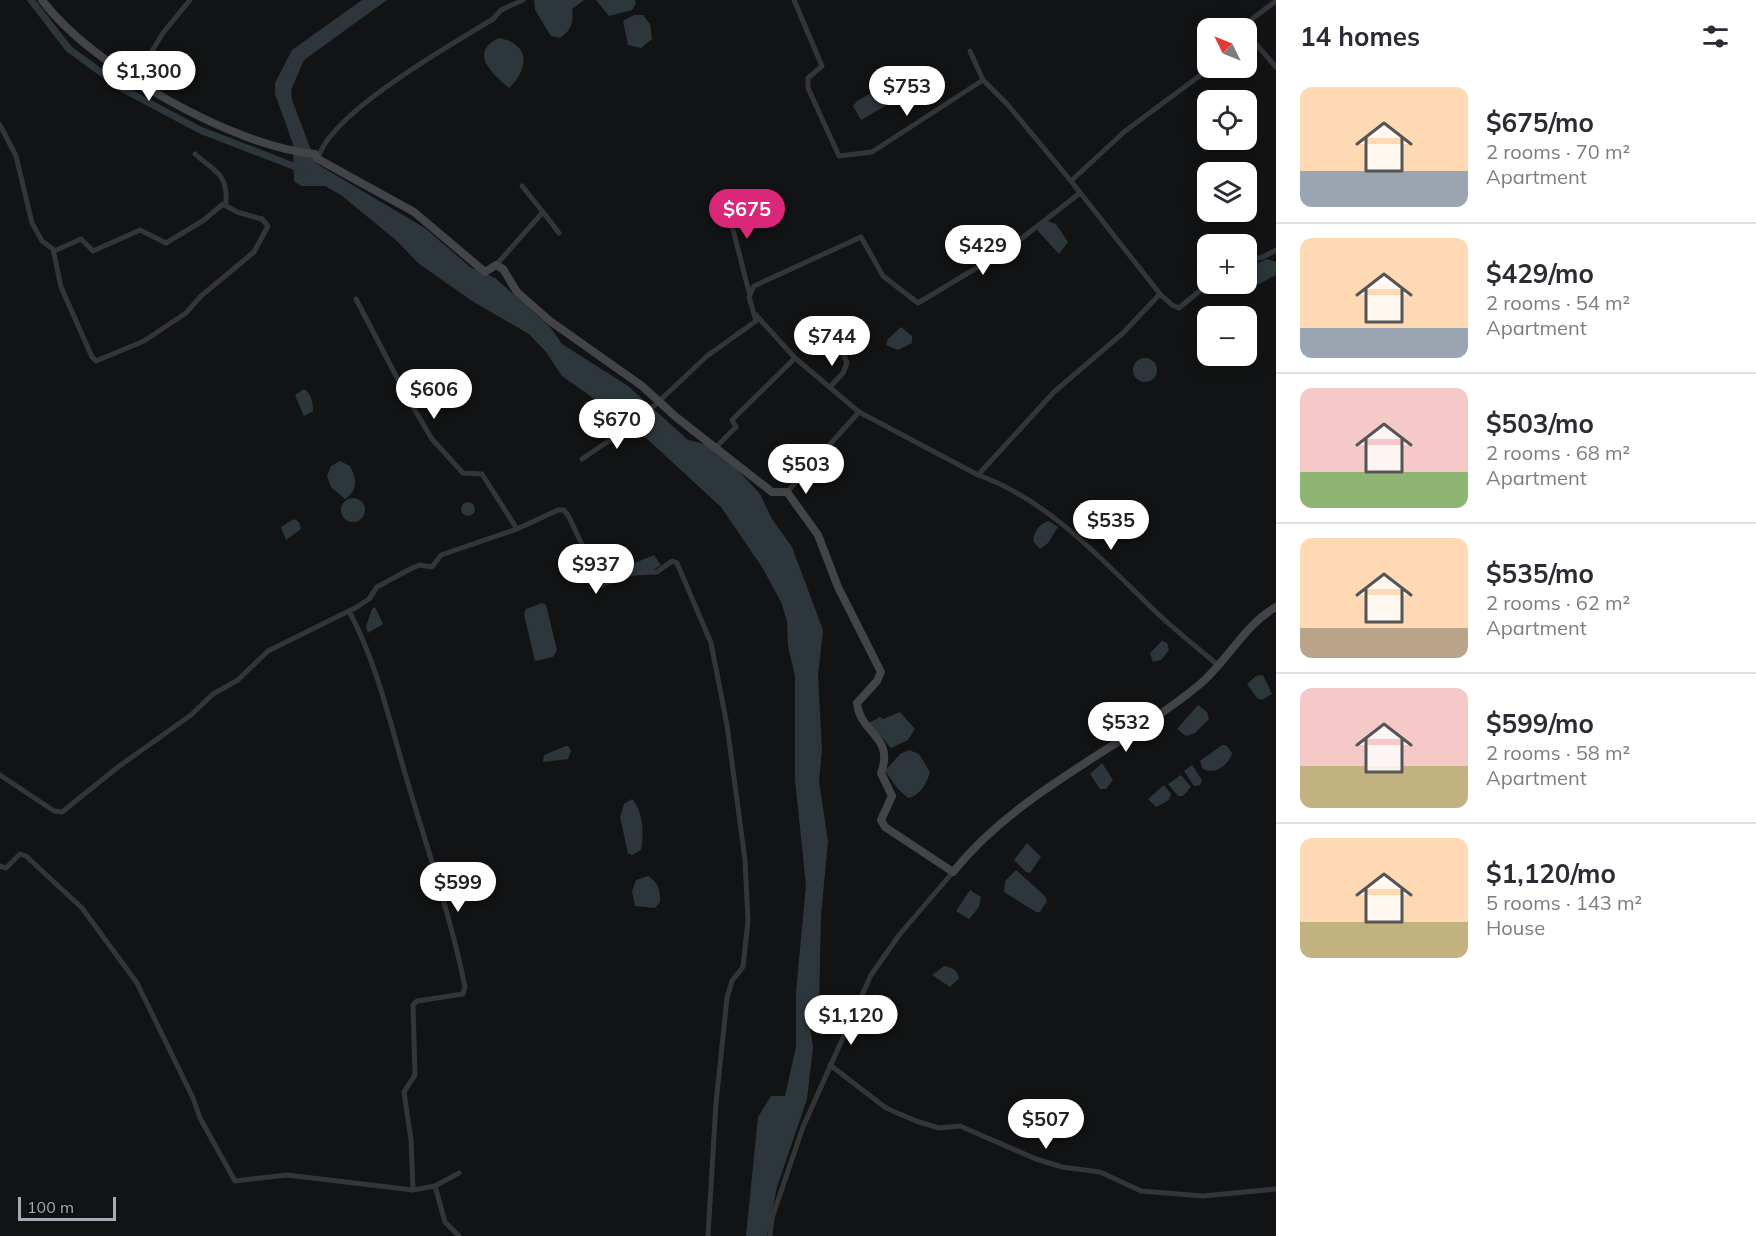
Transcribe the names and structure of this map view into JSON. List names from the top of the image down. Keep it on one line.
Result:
{"scale_bar":"100 m","north":"top left","page":{"heading":"14 homes","map_buttons":["+","−"],"price":["$1,300","$753","$675","$429","$744","$606","$670","$503","$535","$937","$532","$599","$1,120","$507"],"list":[{"name":"$675/mo","note":"2 rooms · 70 m² · Apartment"},{"name":"$429/mo","note":"2 rooms · 54 m² · Apartment"},{"name":"$503/mo","note":"2 rooms · 68 m² · Apartment"},{"name":"$535/mo","note":"2 rooms · 62 m² · Apartment"},{"name":"$599/mo","note":"2 rooms · 58 m² · Apartment"},{"name":"$1,120/mo","note":"5 rooms · 143 m² · House"}],"scale":"100 m"}}
